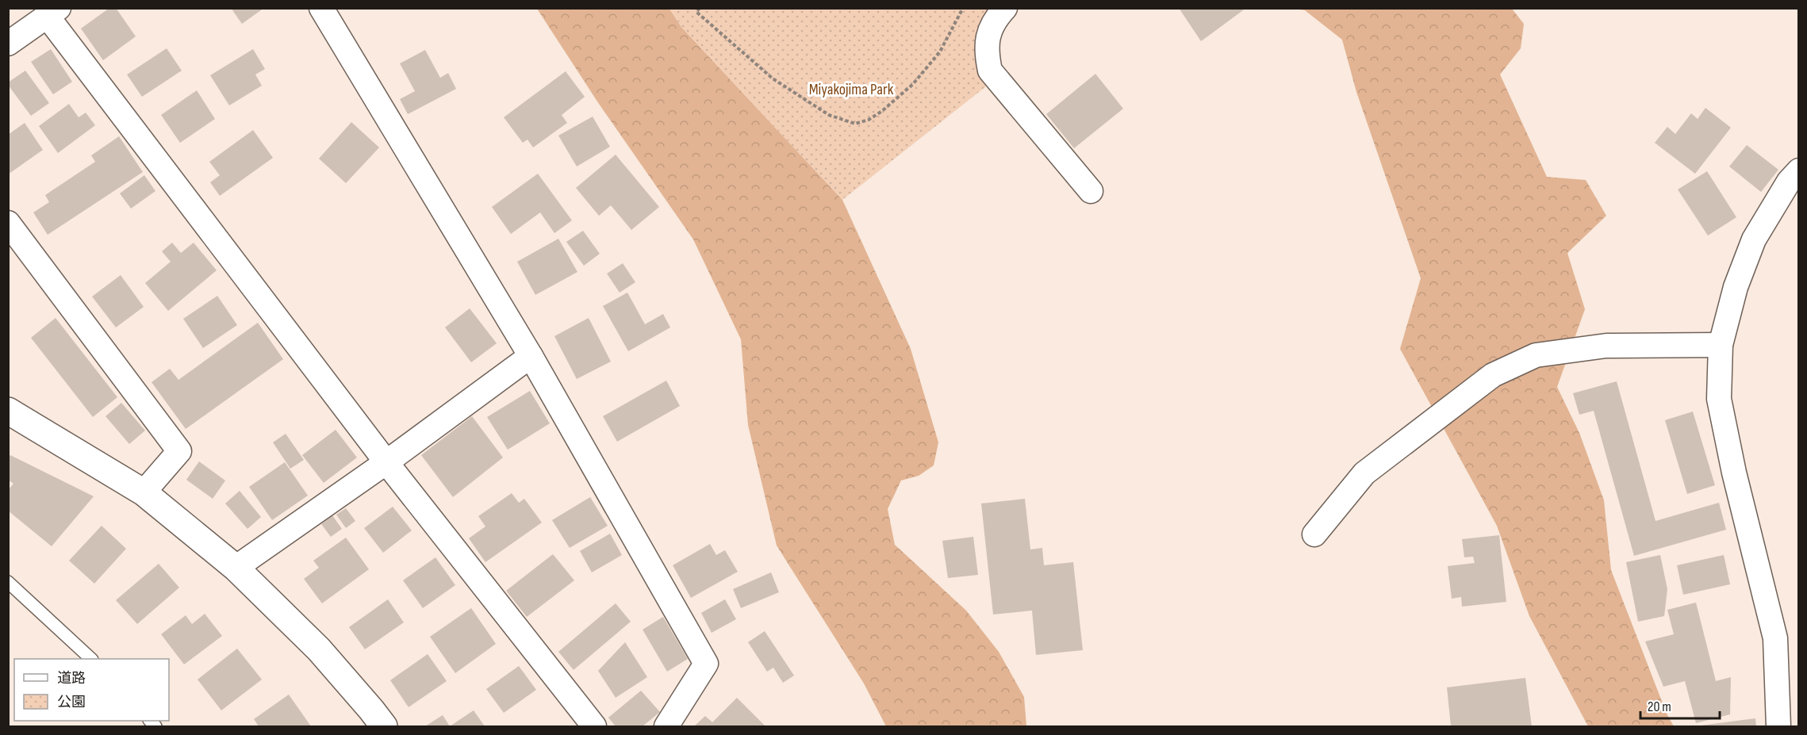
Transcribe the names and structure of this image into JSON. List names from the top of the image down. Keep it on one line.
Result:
{"parks":["Miyakojima Park"],"legend":["道路","公園"],"scale_bar":"20 m"}
